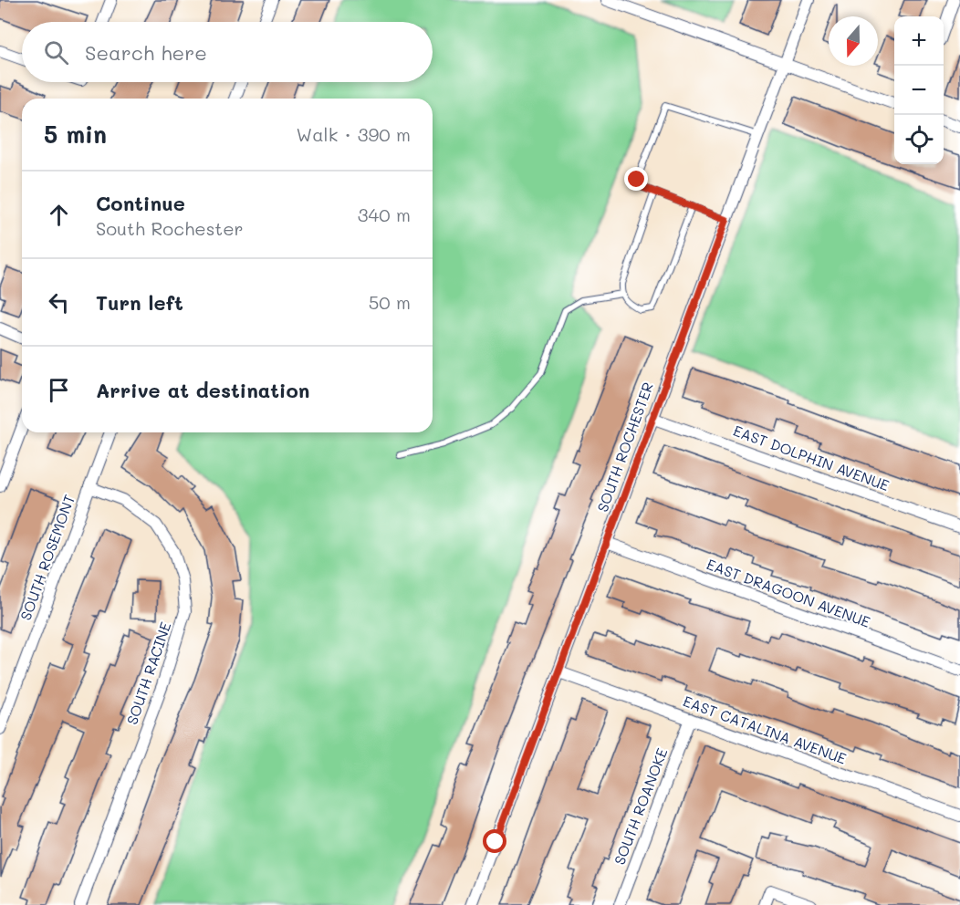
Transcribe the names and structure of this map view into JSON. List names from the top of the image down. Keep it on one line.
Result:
{"streets":{"street":["SOUTH ROCHESTER","EAST DOLPHIN AVENUE","SOUTH ROSEMONT","EAST DRAGOON AVENUE","SOUTH RACINE","EAST CATALINA AVENUE","SOUTH ROANOKE"]},"crossings":[["SOUTH ROCHESTER","EAST DOLPHIN AVENUE"],["SOUTH ROCHESTER","EAST DRAGOON AVENUE"],["SOUTH ROCHESTER","EAST CATALINA AVENUE"],["SOUTH ROSEMONT","SOUTH RACINE"],["EAST CATALINA AVENUE","SOUTH ROANOKE"]],"north":"bottom","page":{"map_buttons":["+","−"],"search":"Search here","heading":["5 min","Walk · 390 m"],"list":[["Continue","South Rochester","340 m"],["Turn left","50 m"],"Arrive at destination"]}}
